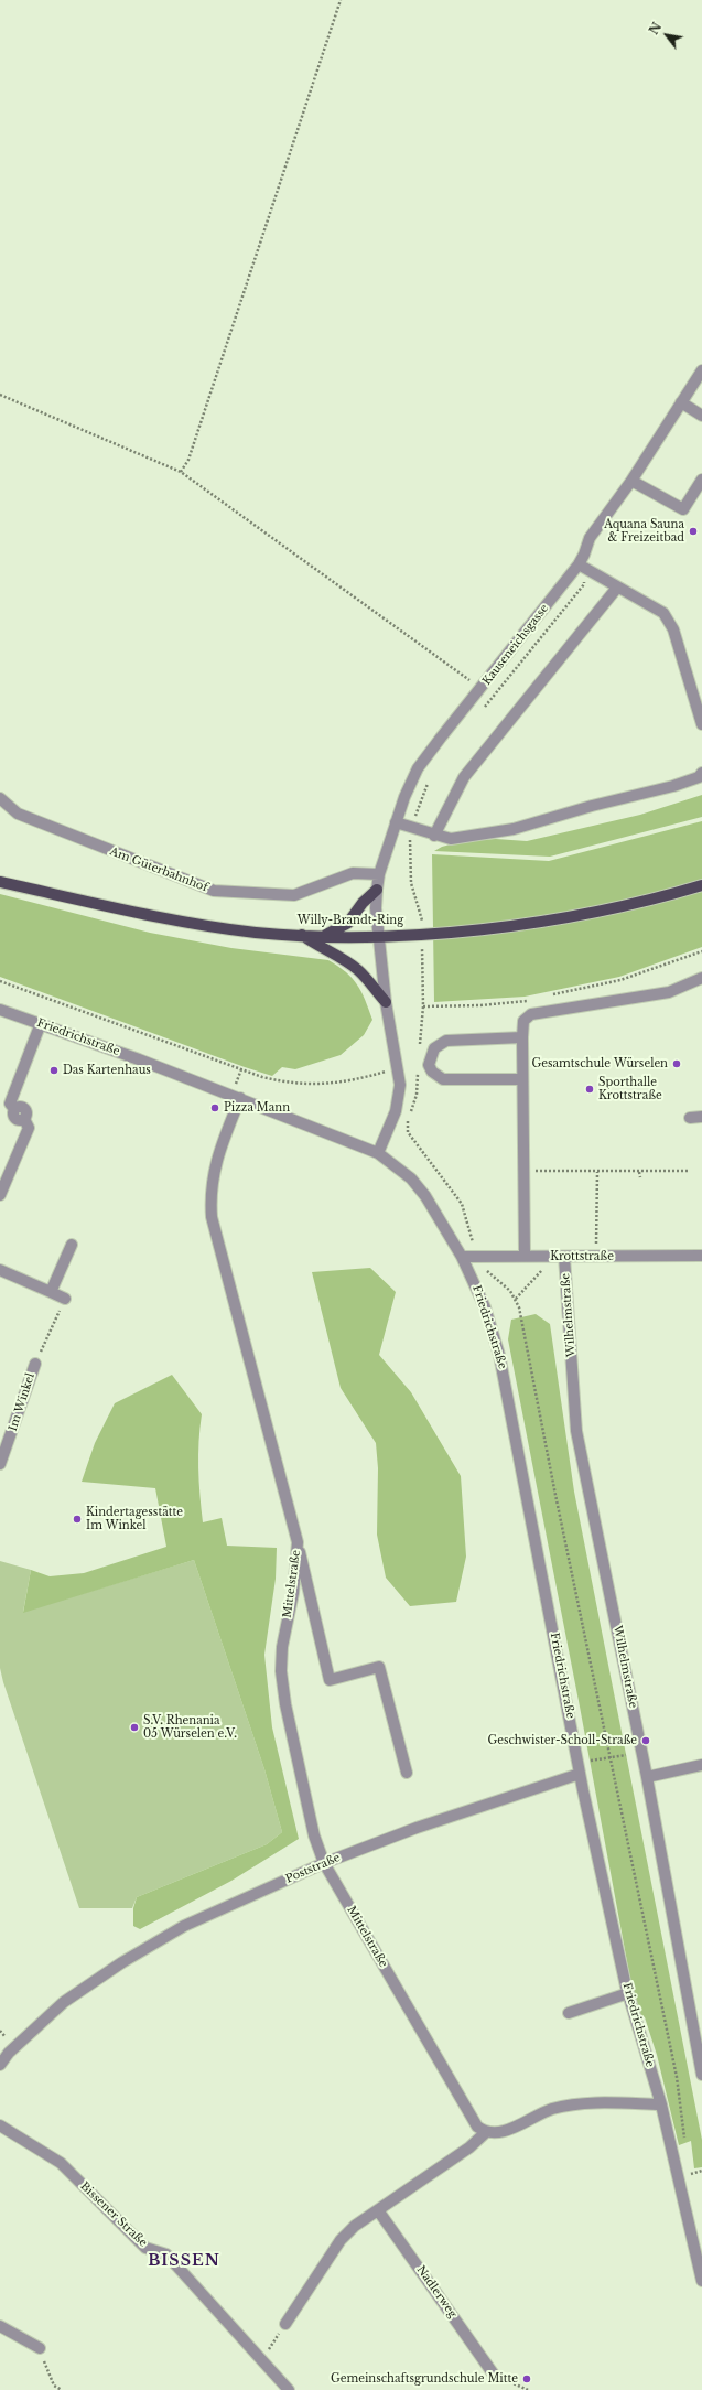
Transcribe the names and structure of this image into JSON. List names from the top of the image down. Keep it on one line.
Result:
{"streets":{"main road":["Willy-Brandt-Ring"],"street":["Kauseneichsgasse","Am Güterbahnhof","Friedrichstraße","Krottstraße","Wilhelmstraße","Im Winkel","Mittelstraße","Poststraße","Bissener Straße","Nadlerweg"]},"crossings":[["Kauseneichsgasse","Am Güterbahnhof"],["Kauseneichsgasse","Willy-Brandt-Ring"],["Friedrichstraße","Krottstraße"],["Friedrichstraße","Mittelstraße"],["Friedrichstraße","Poststraße"],["Krottstraße","Wilhelmstraße"],["Mittelstraße","Poststraße"]],"districts":["BISSEN"],"places":["Aquana Sauna & Freizeitbad","Gesamtschule Würselen","Das Kartenhaus","Sporthalle Krottstraße","Pizza Mann","Kindertagesstätte Im Winkel","S.V. Rhenania 05 Würselen e.V.","Geschwister-Scholl-Straße","Gemeinschaftsgrundschule Mitte"],"north":"top left"}
